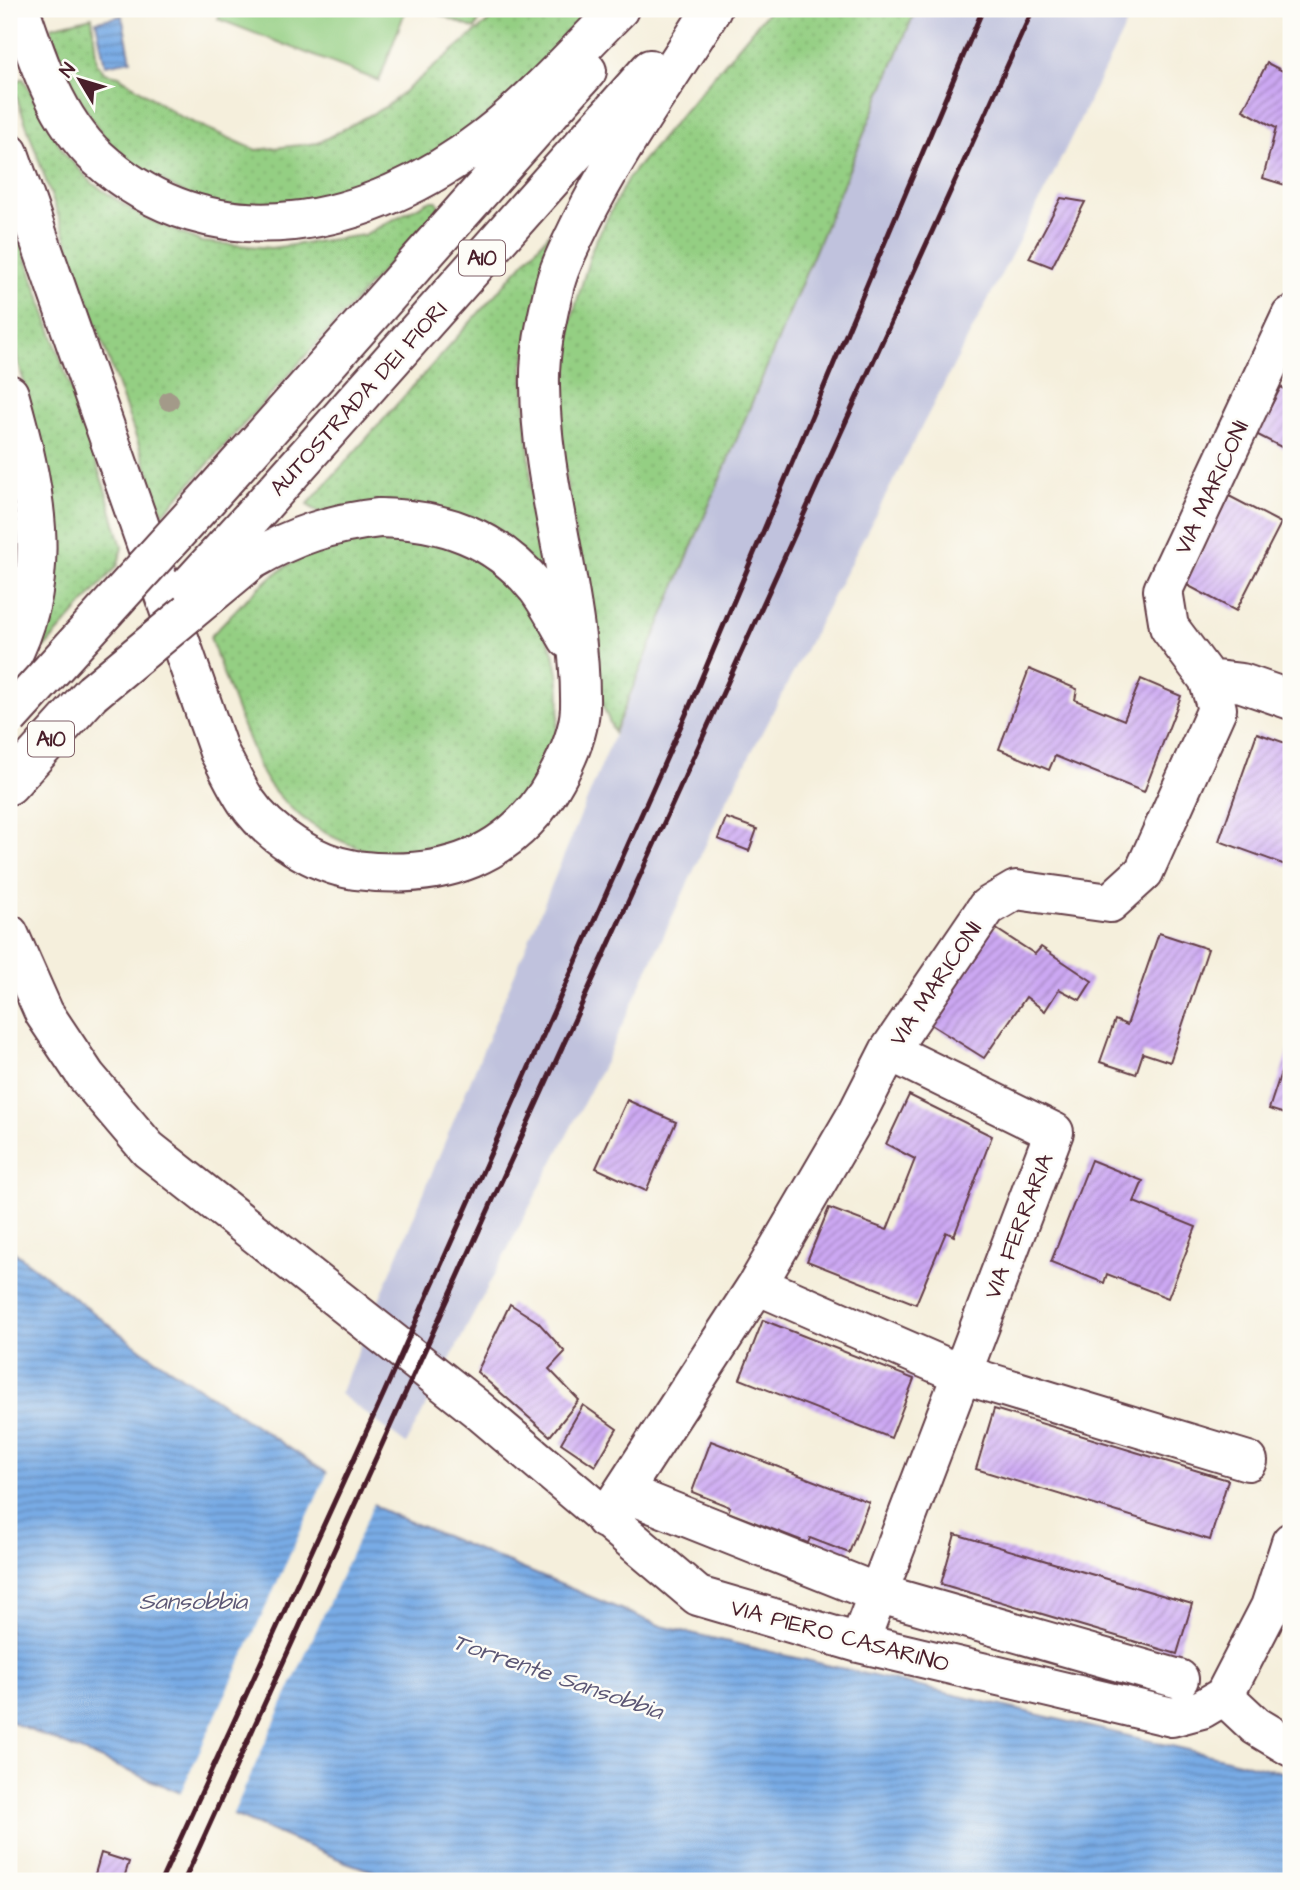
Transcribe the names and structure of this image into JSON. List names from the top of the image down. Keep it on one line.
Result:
{"streets":{"main road":["A10","AUTOSTRADA DEI FIORI","VIA MARICONI","VIA FERRARIA","VIA PIERO CASARINO"]},"crossings":[["VIA MARICONI","VIA FERRARIA"],["VIA MARICONI","VIA PIERO CASARINO"],["VIA FERRARIA","VIA PIERO CASARINO"]],"water":["Sansobbia","Torrente Sansobbia"],"north":"top left"}
